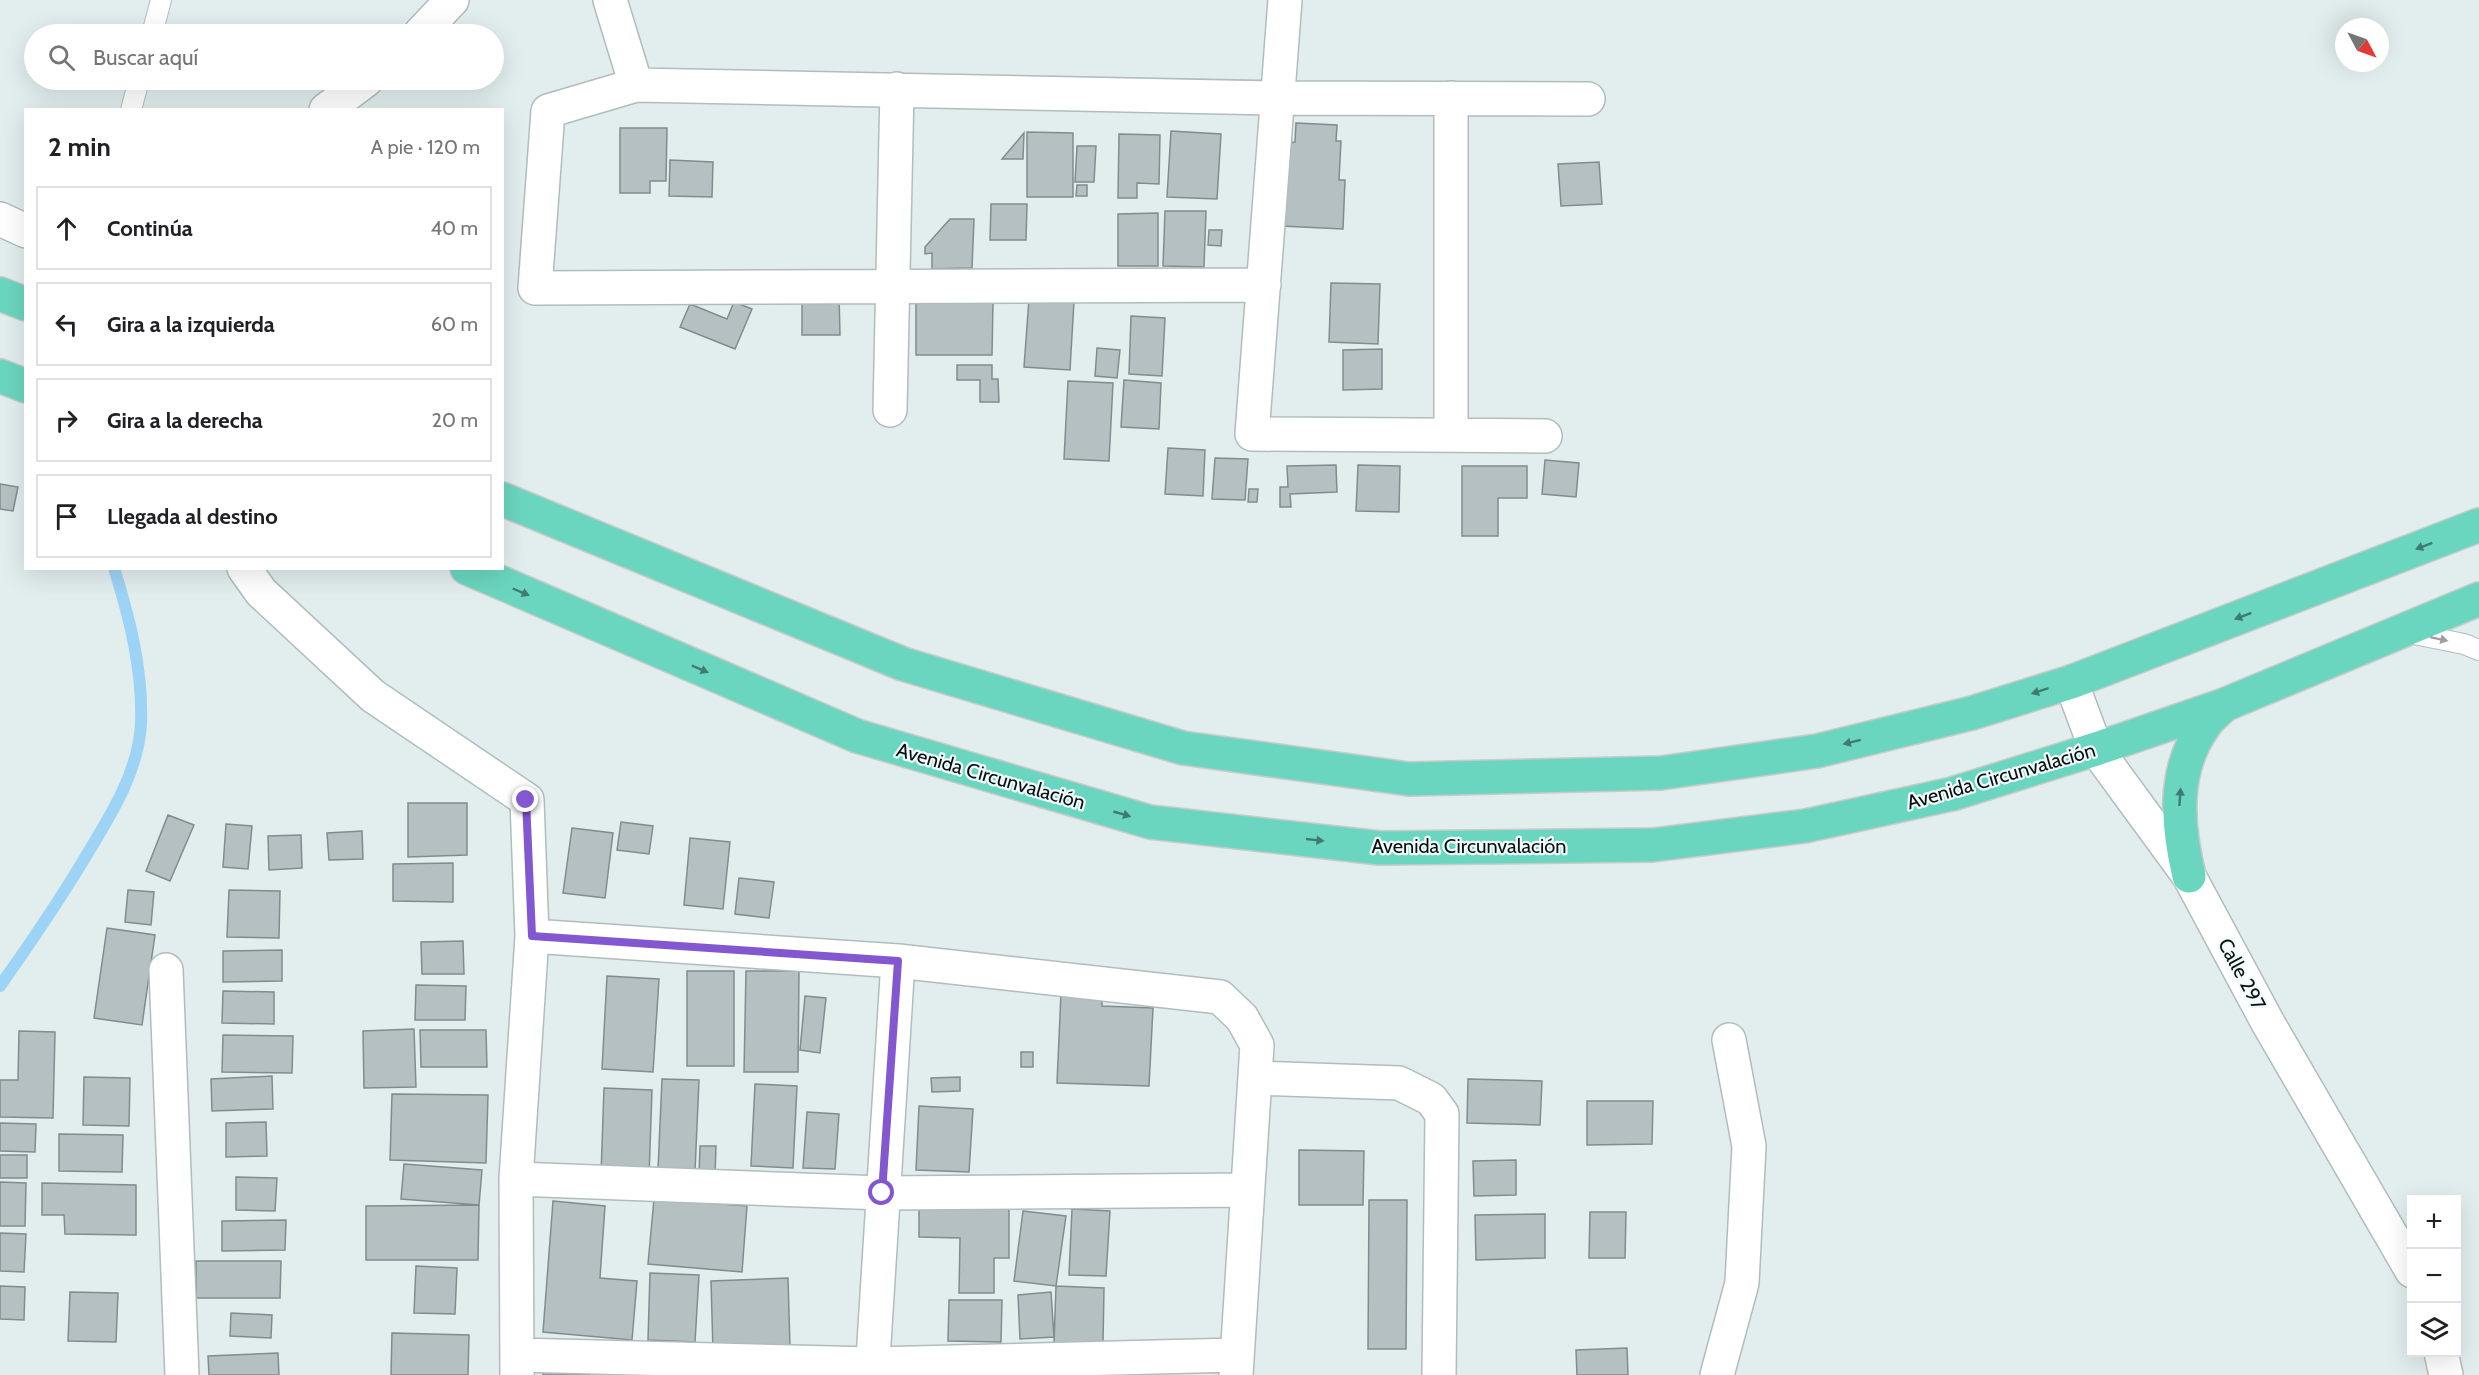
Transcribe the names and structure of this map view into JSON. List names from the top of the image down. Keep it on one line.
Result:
{"streets":{"highway":["Avenida Circunvalación"],"street":["Calle 297"]},"crossings":[["Avenida Circunvalación","Calle 297"]],"north":"bottom right","page":{"search":"Buscar aquí","heading":["2 min","A pie · 120 m"],"list":[["Continúa","40 m"],["Gira a la izquierda","60 m"],["Gira a la derecha","20 m"],"Llegada al destino"],"map_buttons":["+","−"]}}
